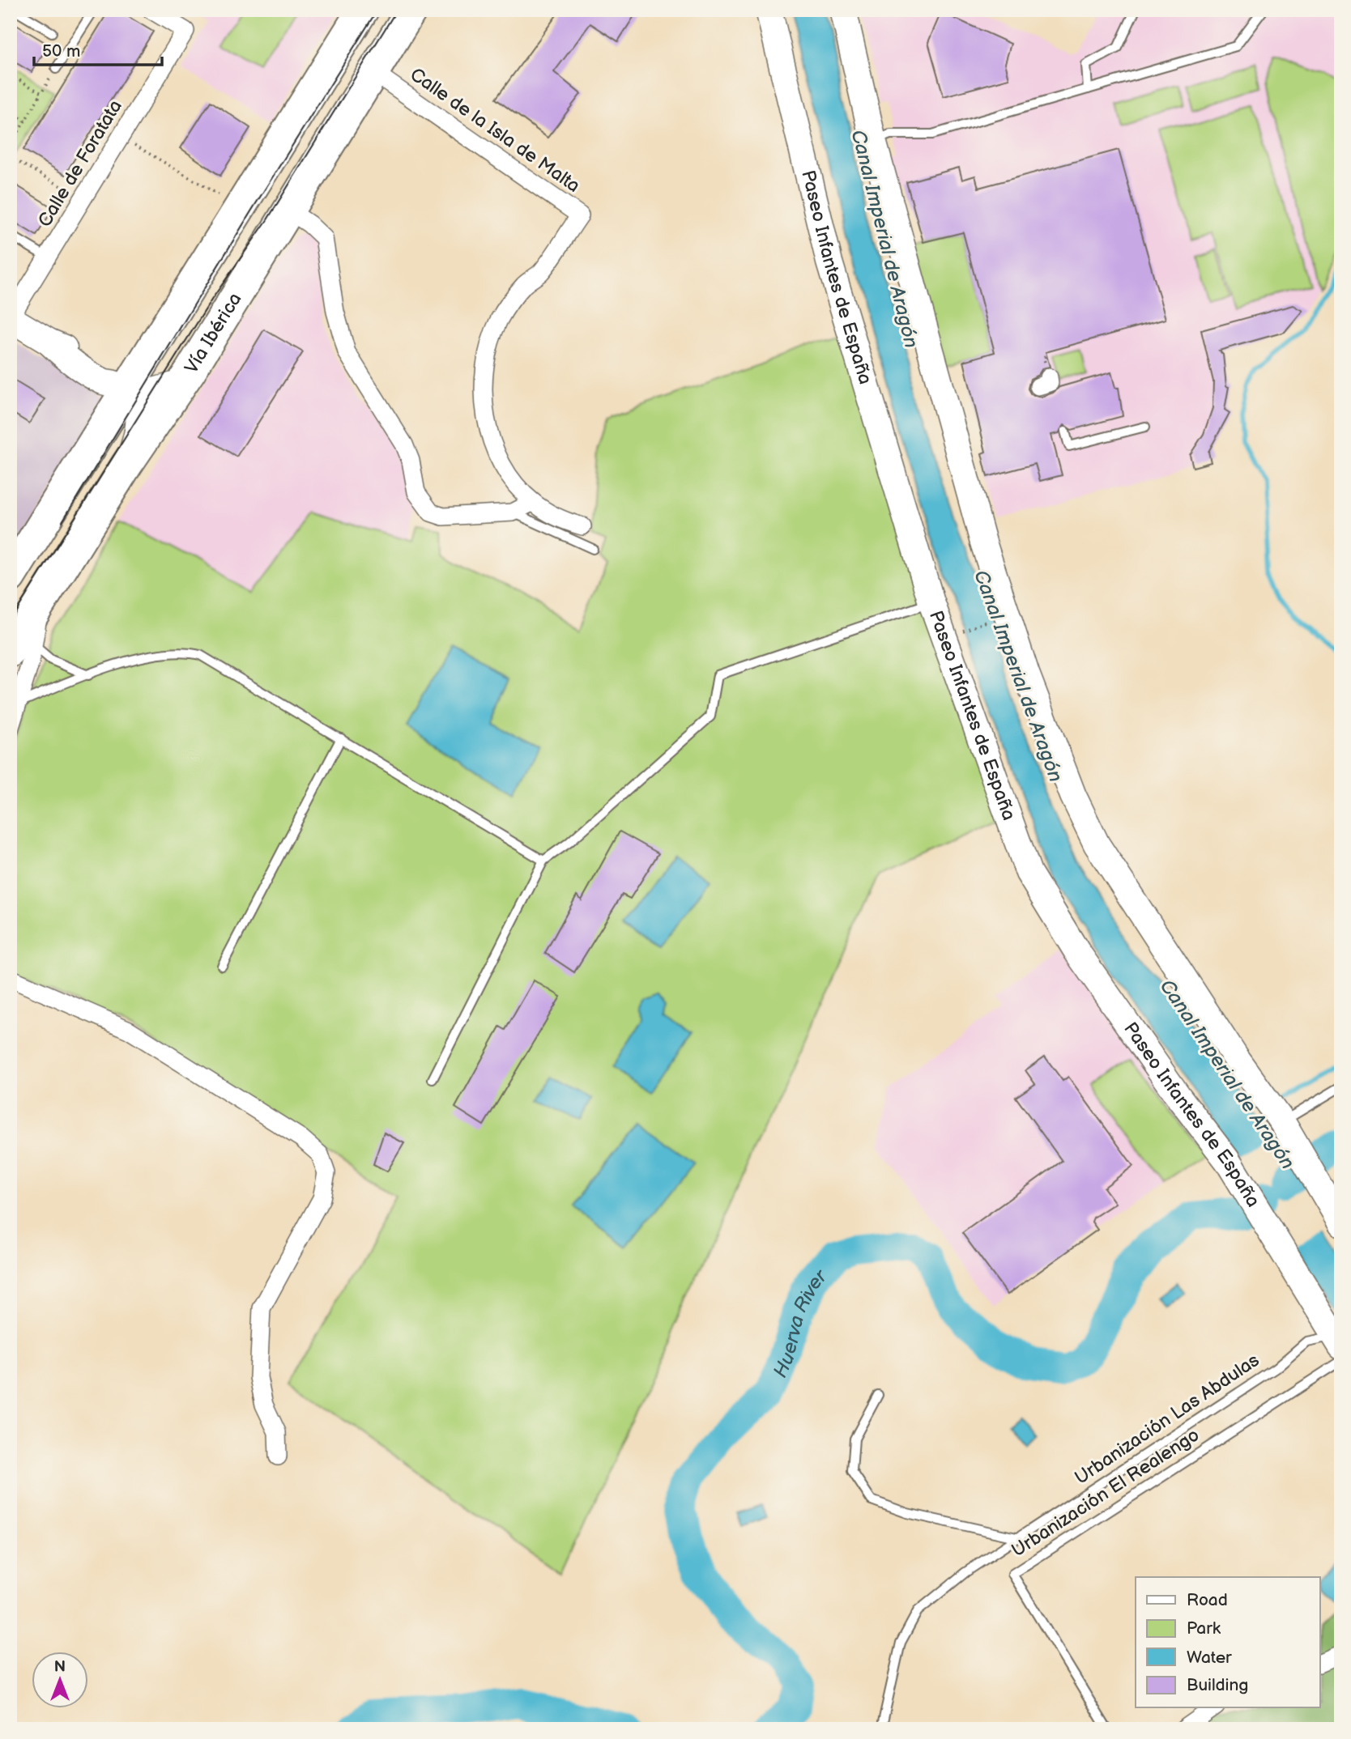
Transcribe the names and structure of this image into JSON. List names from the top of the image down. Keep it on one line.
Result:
{"streets":{"highway":["Vía Ibérica"],"street":["Calle de la Isla de Malta","Calle de Foratata","Paseo Infantes de España"],"lane":["Urbanización Las Abdulas","Urbanización El Realengo"]},"crossings":[["Calle de la Isla de Malta","Vía Ibérica"],["Paseo Infantes de España","Urbanización Las Abdulas"]],"water":["Canal Imperial de Aragón","Huerva River"],"legend":["Road","Park","Water","Building"],"scale_bar":"50 m","north":"top"}
